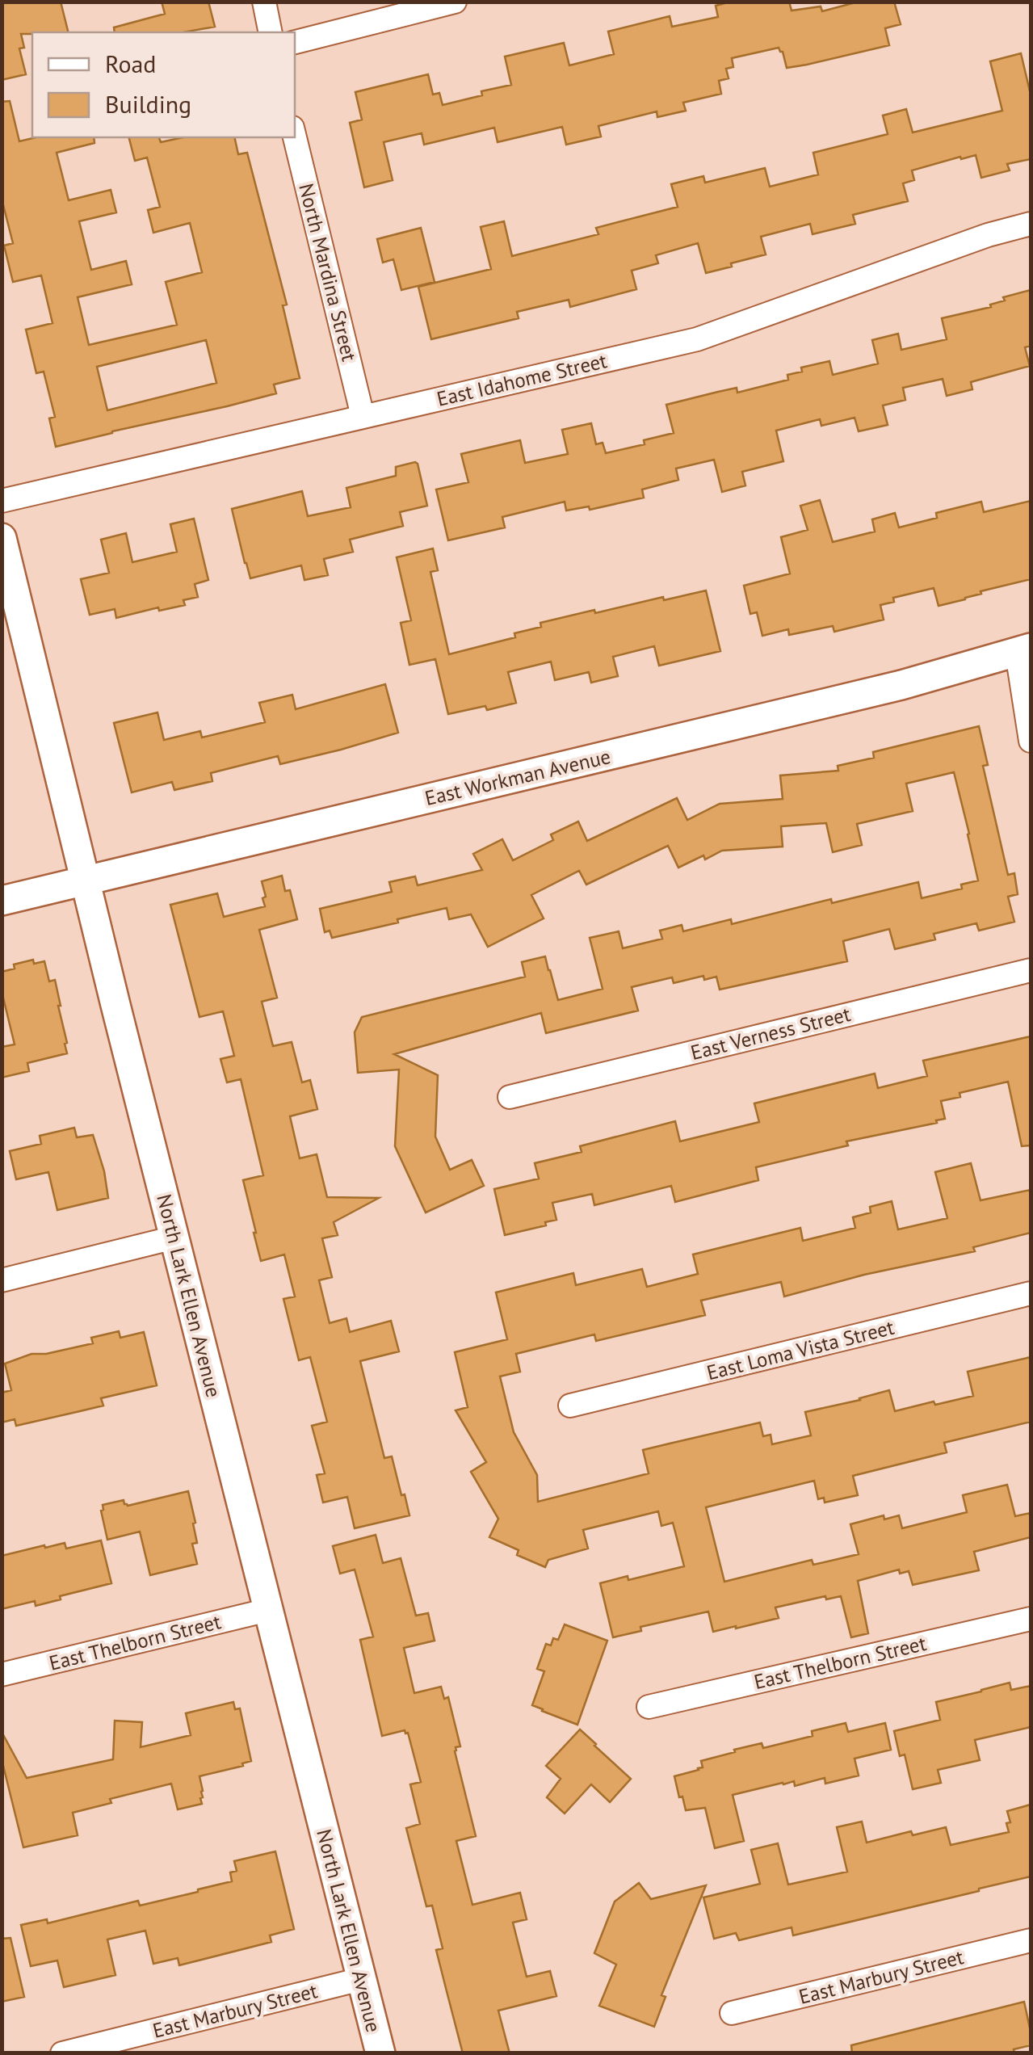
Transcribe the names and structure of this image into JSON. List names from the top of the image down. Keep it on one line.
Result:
{"streets":{"street":["North Mardina Street","East Idahome Street","East Workman Avenue","East Verness Street","North Lark Ellen Avenue","East Loma Vista Street","East Thelborn Street","East Marbury Street"]},"crossings":[["North Mardina Street","East Idahome Street"],["East Workman Avenue","North Lark Ellen Avenue"],["North Lark Ellen Avenue","East Thelborn Street"],["North Lark Ellen Avenue","East Marbury Street"]],"legend":["Road","Building"]}
